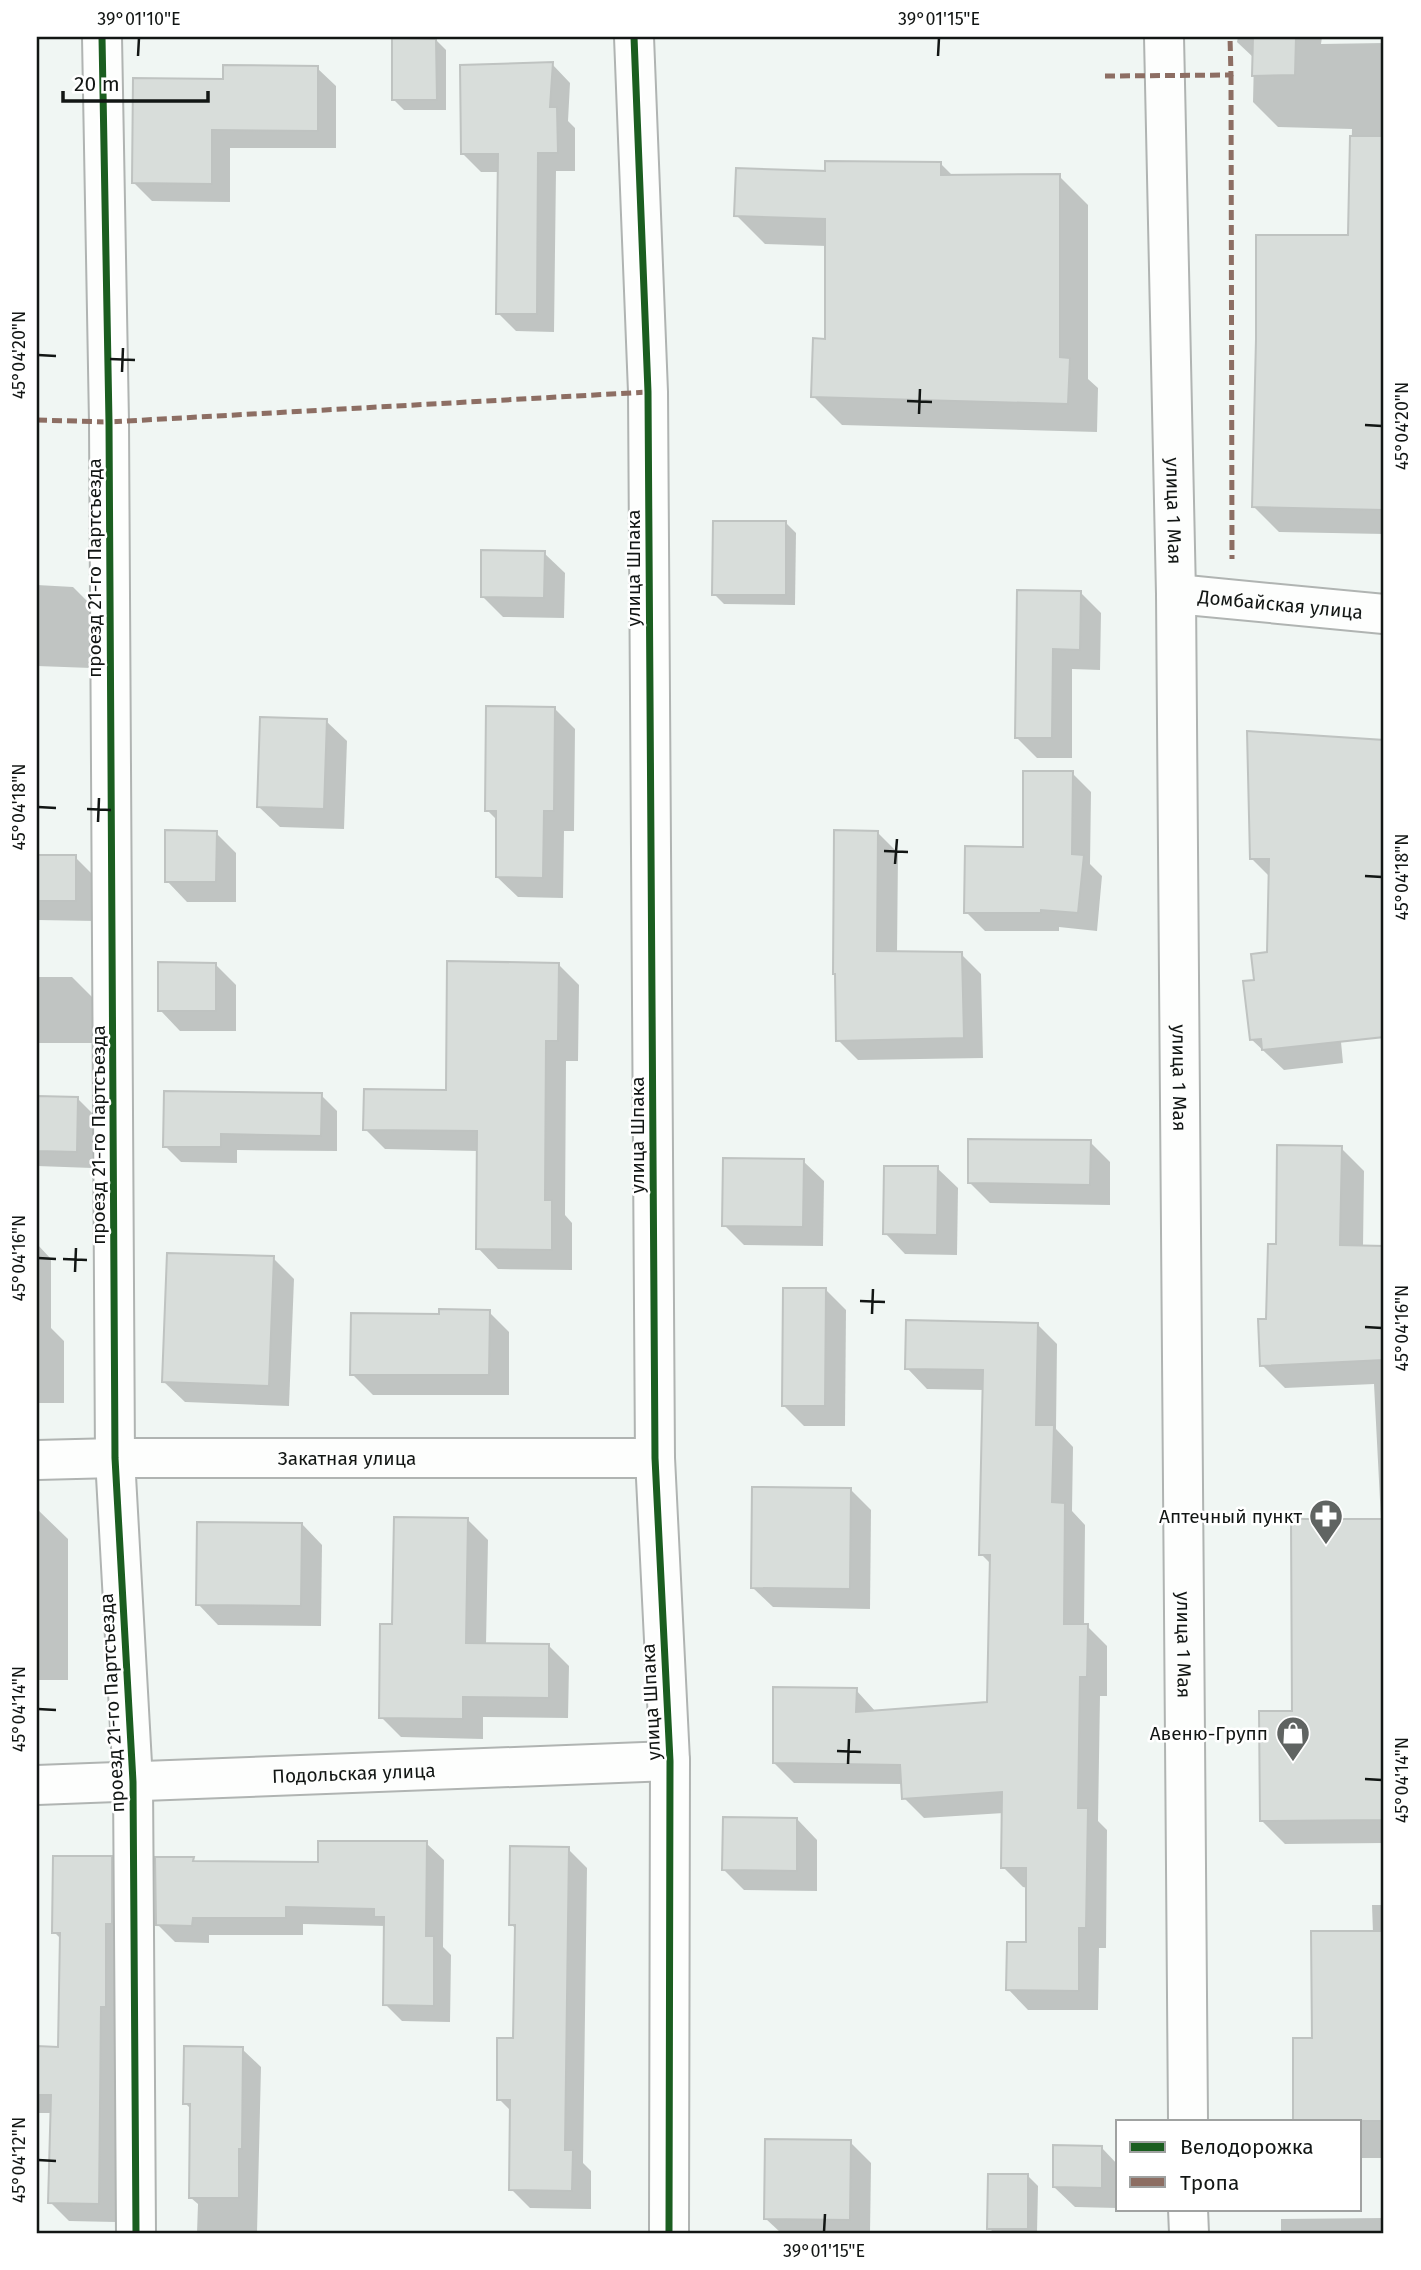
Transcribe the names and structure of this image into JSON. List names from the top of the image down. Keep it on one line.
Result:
{"streets":{"street":["улица 1 Мая","проезд 21-го Партсъезда","улица Шпака","Домбайская улица","Закатная улица","Подольская улица"]},"crossings":[["улица 1 Мая","Домбайская улица"],["проезд 21-го Партсъезда","Закатная улица"],["проезд 21-го Партсъезда","Подольская улица"],["улица Шпака","Закатная улица"],["улица Шпака","Подольская улица"]],"places":{"pharmacy":["Аптечный пункт"],"shop":["Авеню-Групп"]},"legend":["Велодорожка","Тропа"],"scale_bar":"20 m","coordinates":["39°01'10\"E","39°01'15\"E","45°04'20\"N","45°04'18\"N","45°04'16\"N","45°04'14\"N","45°04'12\"N"]}
